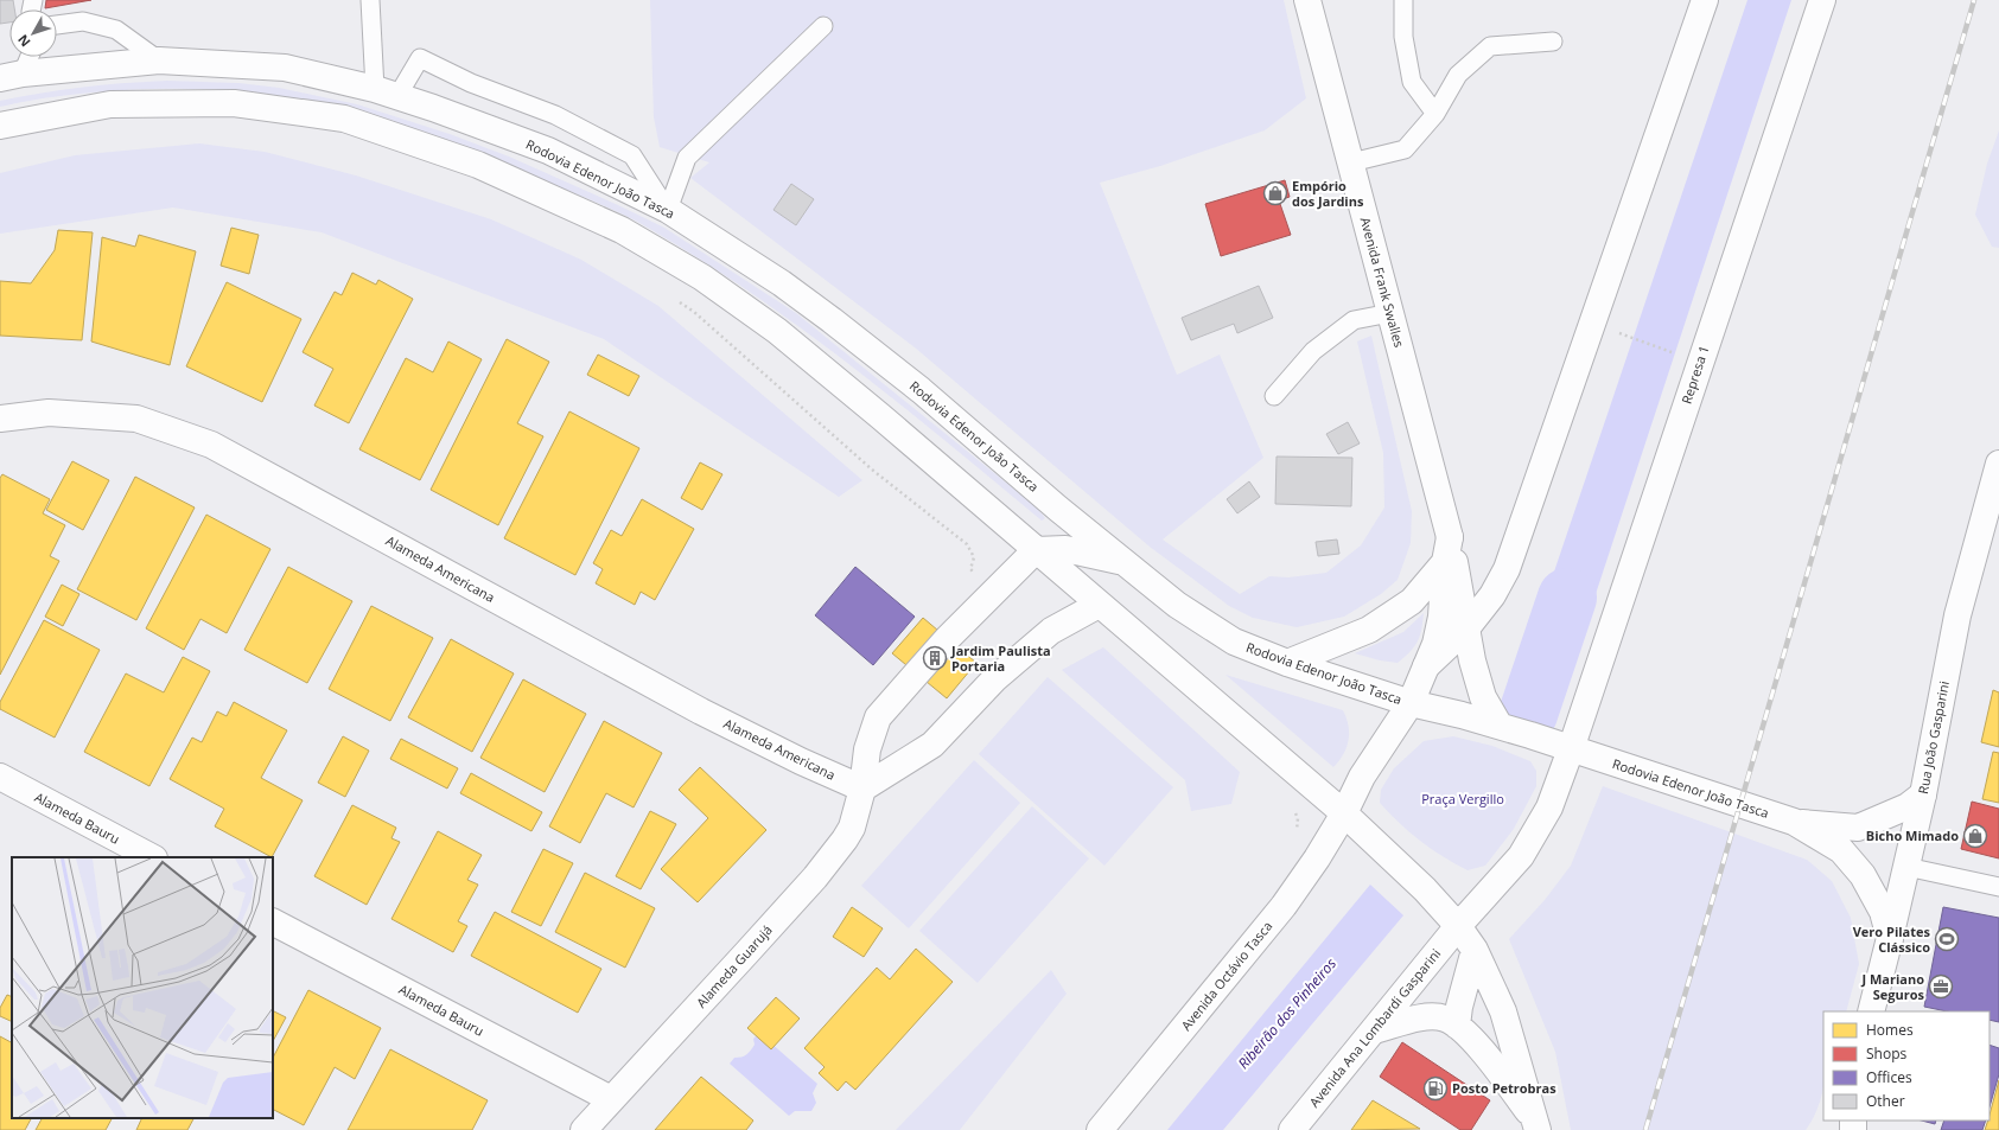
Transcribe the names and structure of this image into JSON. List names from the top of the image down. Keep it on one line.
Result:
{"streets":{"street":["Rodovia Edenor João Tasca","Avenida Frank Swalles","Represa 1","Alameda Americana","Rua João Gasparini","Alameda Bauru","Alameda Guarujá","Avenida Octávio Tasca","Avenida Ana Lombardi Gasparini"]},"crossings":[["Rodovia Edenor João Tasca","Represa 1"],["Rodovia Edenor João Tasca","Rua João Gasparini"],["Rodovia Edenor João Tasca","Avenida Octávio Tasca"],["Avenida Frank Swalles","Avenida Octávio Tasca"],["Represa 1","Avenida Ana Lombardi Gasparini"],["Alameda Americana","Alameda Guarujá"],["Alameda Bauru","Alameda Guarujá"]],"water":["Ribeirão dos Pinheiros"],"parks":["Praça Vergillo"],"places":{"shop":["Empório dos Jardins","Bicho Mimado"],"building":["Jardim Paulista Portaria"],"sports":["Vero Pilates Clássico"],"office":["J Mariano Seguros"],"fuel station":["Posto Petrobras"]},"legend":["Homes","Shops","Offices","Other"],"north":"bottom left"}
